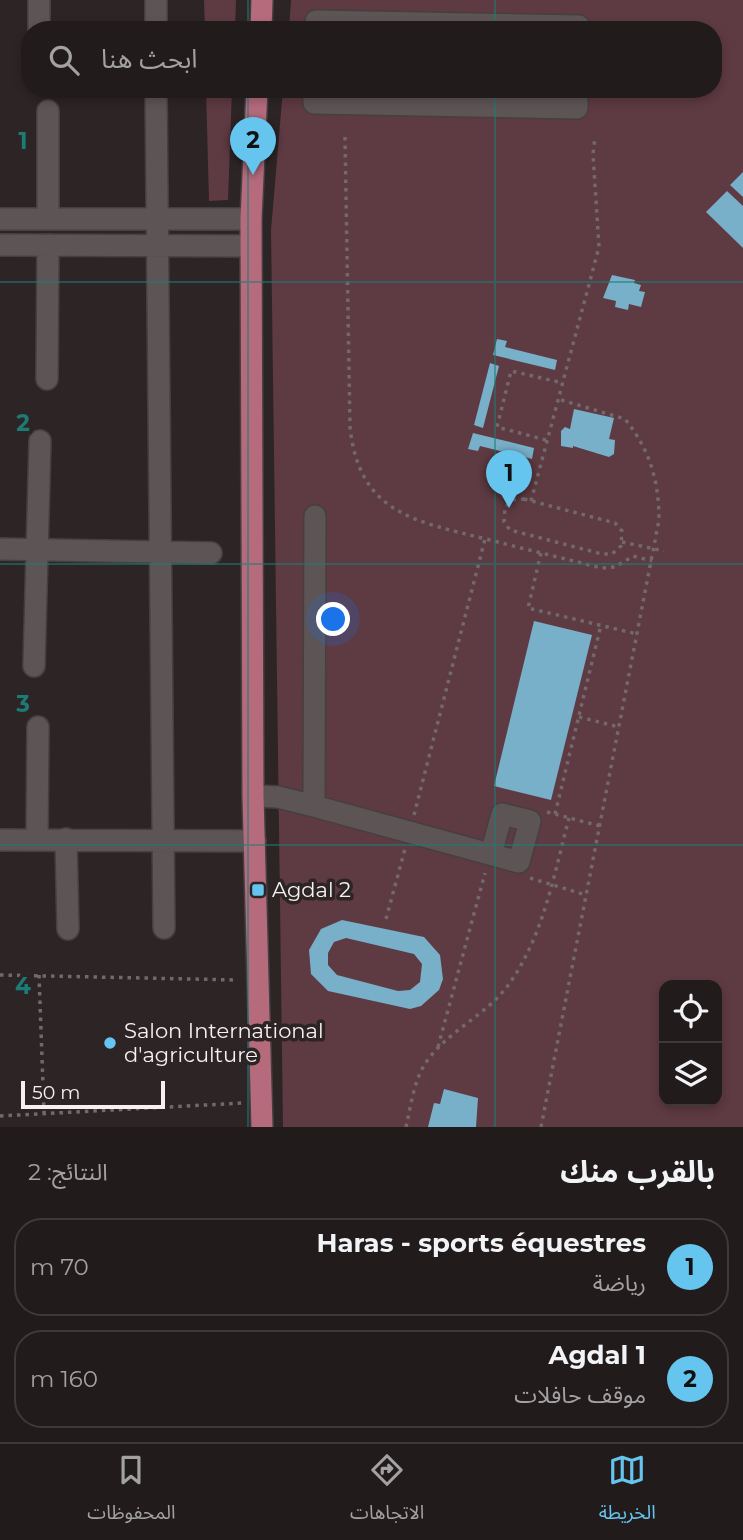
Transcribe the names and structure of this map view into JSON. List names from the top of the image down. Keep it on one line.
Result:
{"places":{"transit":["Agdal 2"],"other":["Salon International d'agriculture"]},"scale_bar":"50 m","page":{"search":"ابحث هنا","pins":["2","1"],"scale":"50 m","heading":["بالقرب منك","النتائج: 2"],"list":[{"mark":"1","name":"Haras - sports équestres","note":"رياضة","value":"70 m"},{"mark":"2","name":"Agdal 1","note":"موقف حافلات","value":"160 m"}],"nav":["الخريطة","الاتجاهات","المحفوظات"]},"grid":{"rows":["1","2","3","4"]}}
